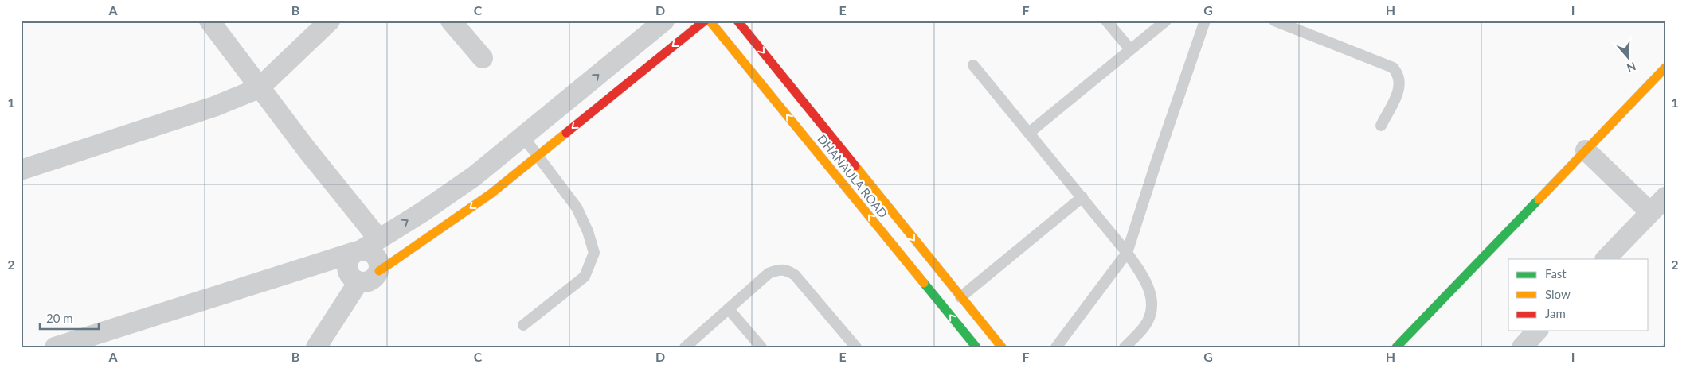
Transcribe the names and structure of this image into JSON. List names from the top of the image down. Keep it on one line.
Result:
{"streets":{"street":["DHANAULA ROAD"]},"legend":["Fast","Slow","Jam"],"scale_bar":"20 m","north":"bottom","grid":{"columns":["A","B","C","D","E","F","G","H","I"],"rows":["1","2"]}}
